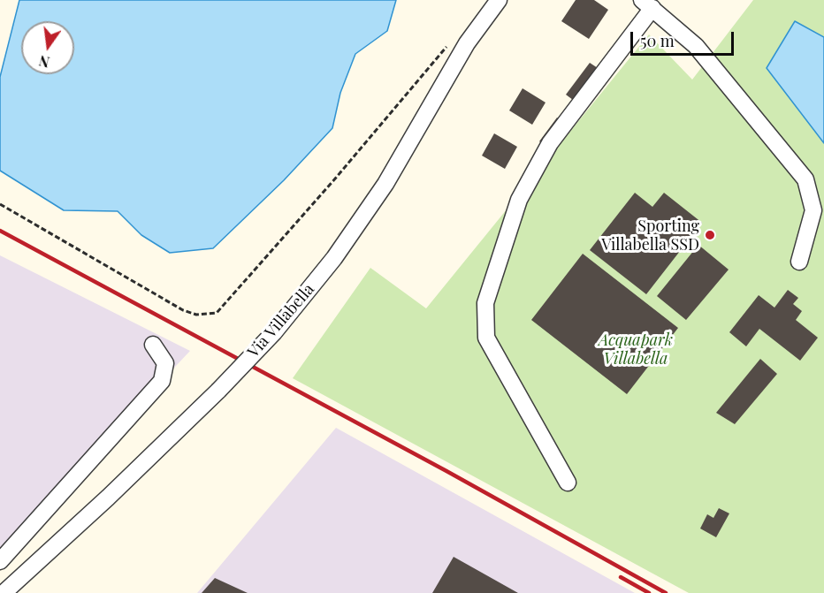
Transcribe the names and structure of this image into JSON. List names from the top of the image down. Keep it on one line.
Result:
{"streets":{"street":["Via Villabella"]},"parks":["Acquapark Villabella"],"places":["Sporting Villabella SSD"],"scale_bar":"50 m","north":"bottom"}
